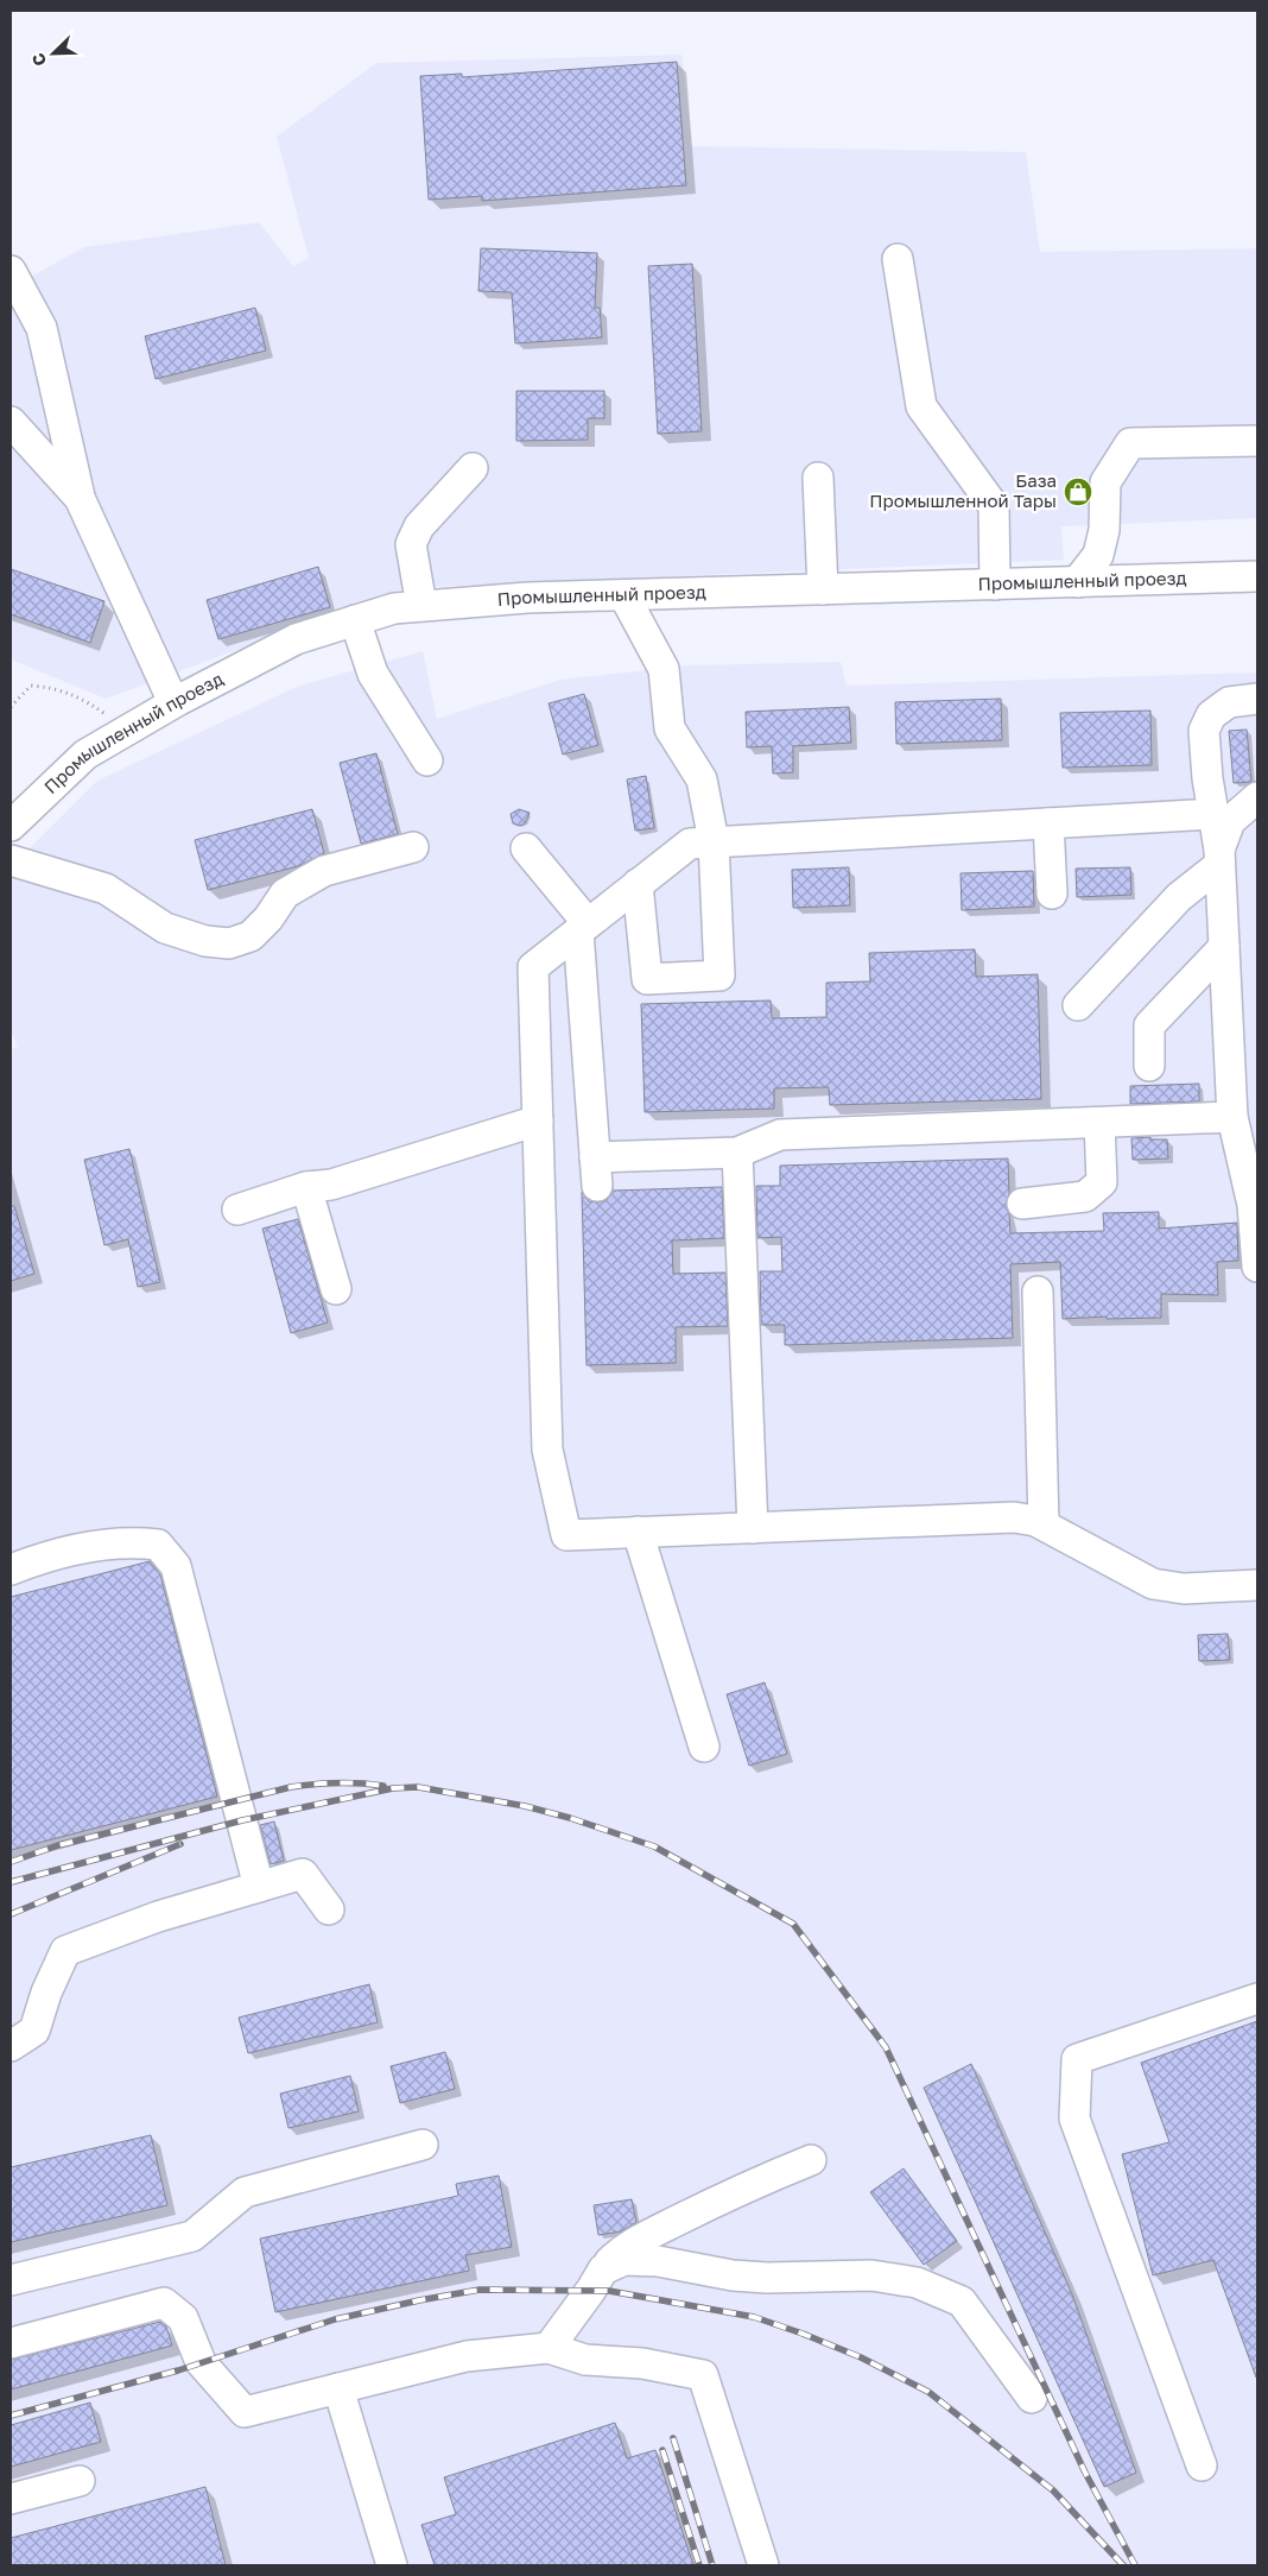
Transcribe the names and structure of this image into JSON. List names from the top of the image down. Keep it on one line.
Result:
{"streets":{"street":["Промышленный проезд"]},"places":{"shop":["База Промышленной Тары"]},"north":"bottom left"}
